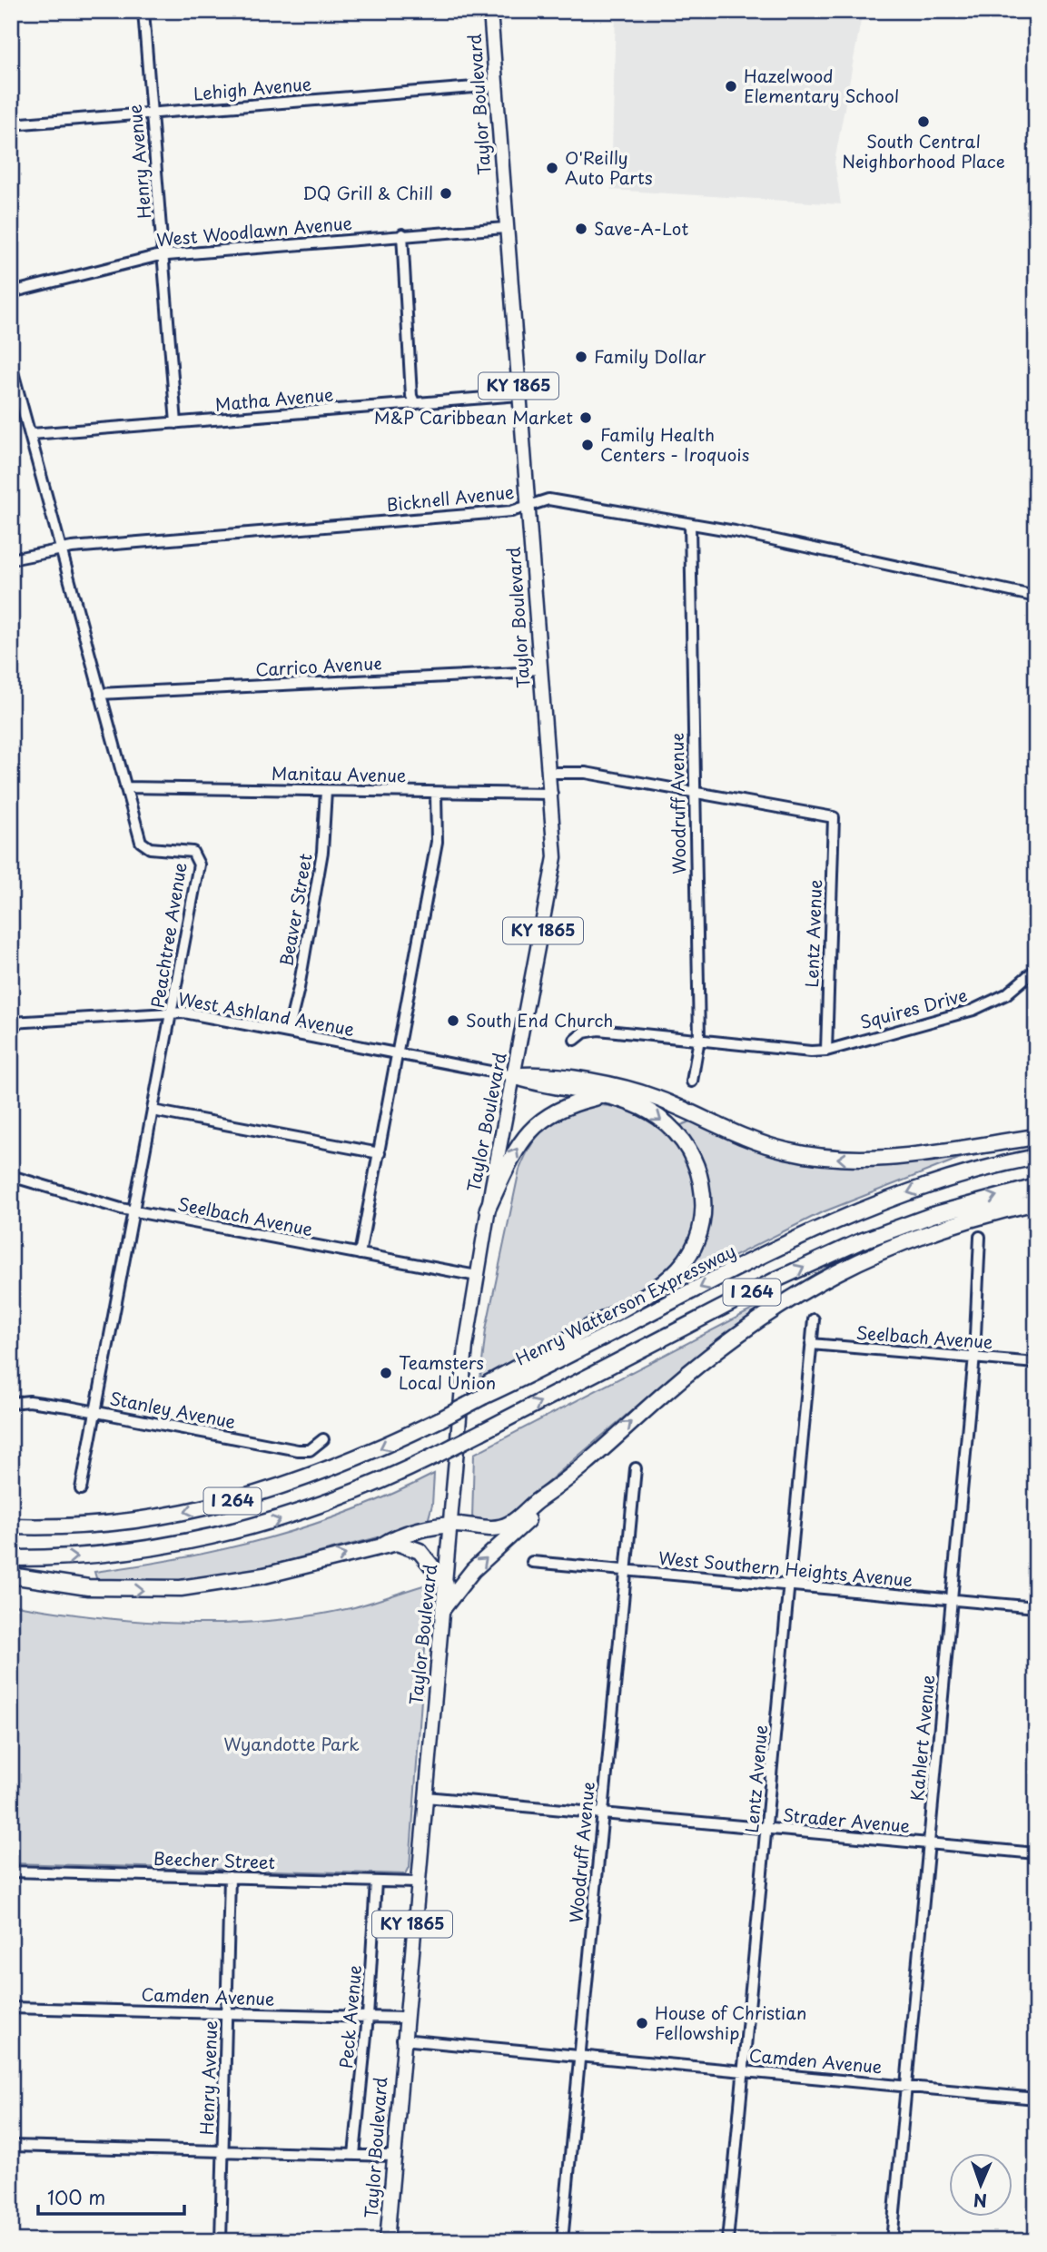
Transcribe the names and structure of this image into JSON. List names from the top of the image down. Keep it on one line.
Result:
{"streets":{"highway":["I 264","Henry Watterson Expressway"],"main road":["Taylor Boulevard","KY 1865"],"street":["Lehigh Avenue","Henry Avenue","West Woodlawn Avenue","Matha Avenue","Bicknell Avenue","Carrico Avenue","Manitau Avenue","Woodruff Avenue","Beaver Street","Lentz Avenue","Peachtree Avenue","Squires Drive","West Ashland Avenue","Seelbach Avenue","Stanley Avenue","West Southern Heights Avenue","Kahlert Avenue","Strader Avenue","Beecher Street","Camden Avenue","Peck Avenue"]},"crossings":[["Lehigh Avenue","Taylor Boulevard"],["Lehigh Avenue","Henry Avenue"],["Taylor Boulevard","West Woodlawn Avenue"],["Taylor Boulevard","Matha Avenue"],["Taylor Boulevard","Bicknell Avenue"],["Taylor Boulevard","Carrico Avenue"],["Taylor Boulevard","Manitau Avenue"],["Taylor Boulevard","West Ashland Avenue"],["Taylor Boulevard","Seelbach Avenue"],["Taylor Boulevard","Strader Avenue"],["Taylor Boulevard","Beecher Street"],["Taylor Boulevard","Camden Avenue"],["Henry Avenue","West Woodlawn Avenue"],["Henry Avenue","Matha Avenue"],["Henry Avenue","Beecher Street"],["Henry Avenue","Camden Avenue"],["Matha Avenue","Peachtree Avenue"],["Bicknell Avenue","Woodruff Avenue"],["Bicknell Avenue","Peachtree Avenue"],["Carrico Avenue","Peachtree Avenue"],["Manitau Avenue","Beaver Street"],["Manitau Avenue","Peachtree Avenue"],["Woodruff Avenue","Lentz Avenue"],["Woodruff Avenue","West Southern Heights Avenue"],["Woodruff Avenue","Strader Avenue"],["Woodruff Avenue","Camden Avenue"],["Beaver Street","West Ashland Avenue"],["Lentz Avenue","Squires Drive"],["Lentz Avenue","Seelbach Avenue"],["Lentz Avenue","West Southern Heights Avenue"],["Lentz Avenue","Strader Avenue"],["Lentz Avenue","Camden Avenue"],["Peachtree Avenue","West Ashland Avenue"],["Peachtree Avenue","Seelbach Avenue"],["Peachtree Avenue","Stanley Avenue"],["Seelbach Avenue","Kahlert Avenue"],["West Southern Heights Avenue","Kahlert Avenue"],["Kahlert Avenue","Strader Avenue"],["Kahlert Avenue","Camden Avenue"],["Beecher Street","Peck Avenue"],["Camden Avenue","Peck Avenue"]],"parks":["Wyandotte Park"],"places":["Hazelwood Elementary School","South Central Neighborhood Place","O'Reilly Auto Parts","DQ Grill & Chill","Save-A-Lot","Family Dollar","M&P Caribbean Market","Family Health Centers - Iroquois","South End Church","Teamsters Local Union","House of Christian Fellowship"],"scale_bar":"100 m","north":"bottom"}
